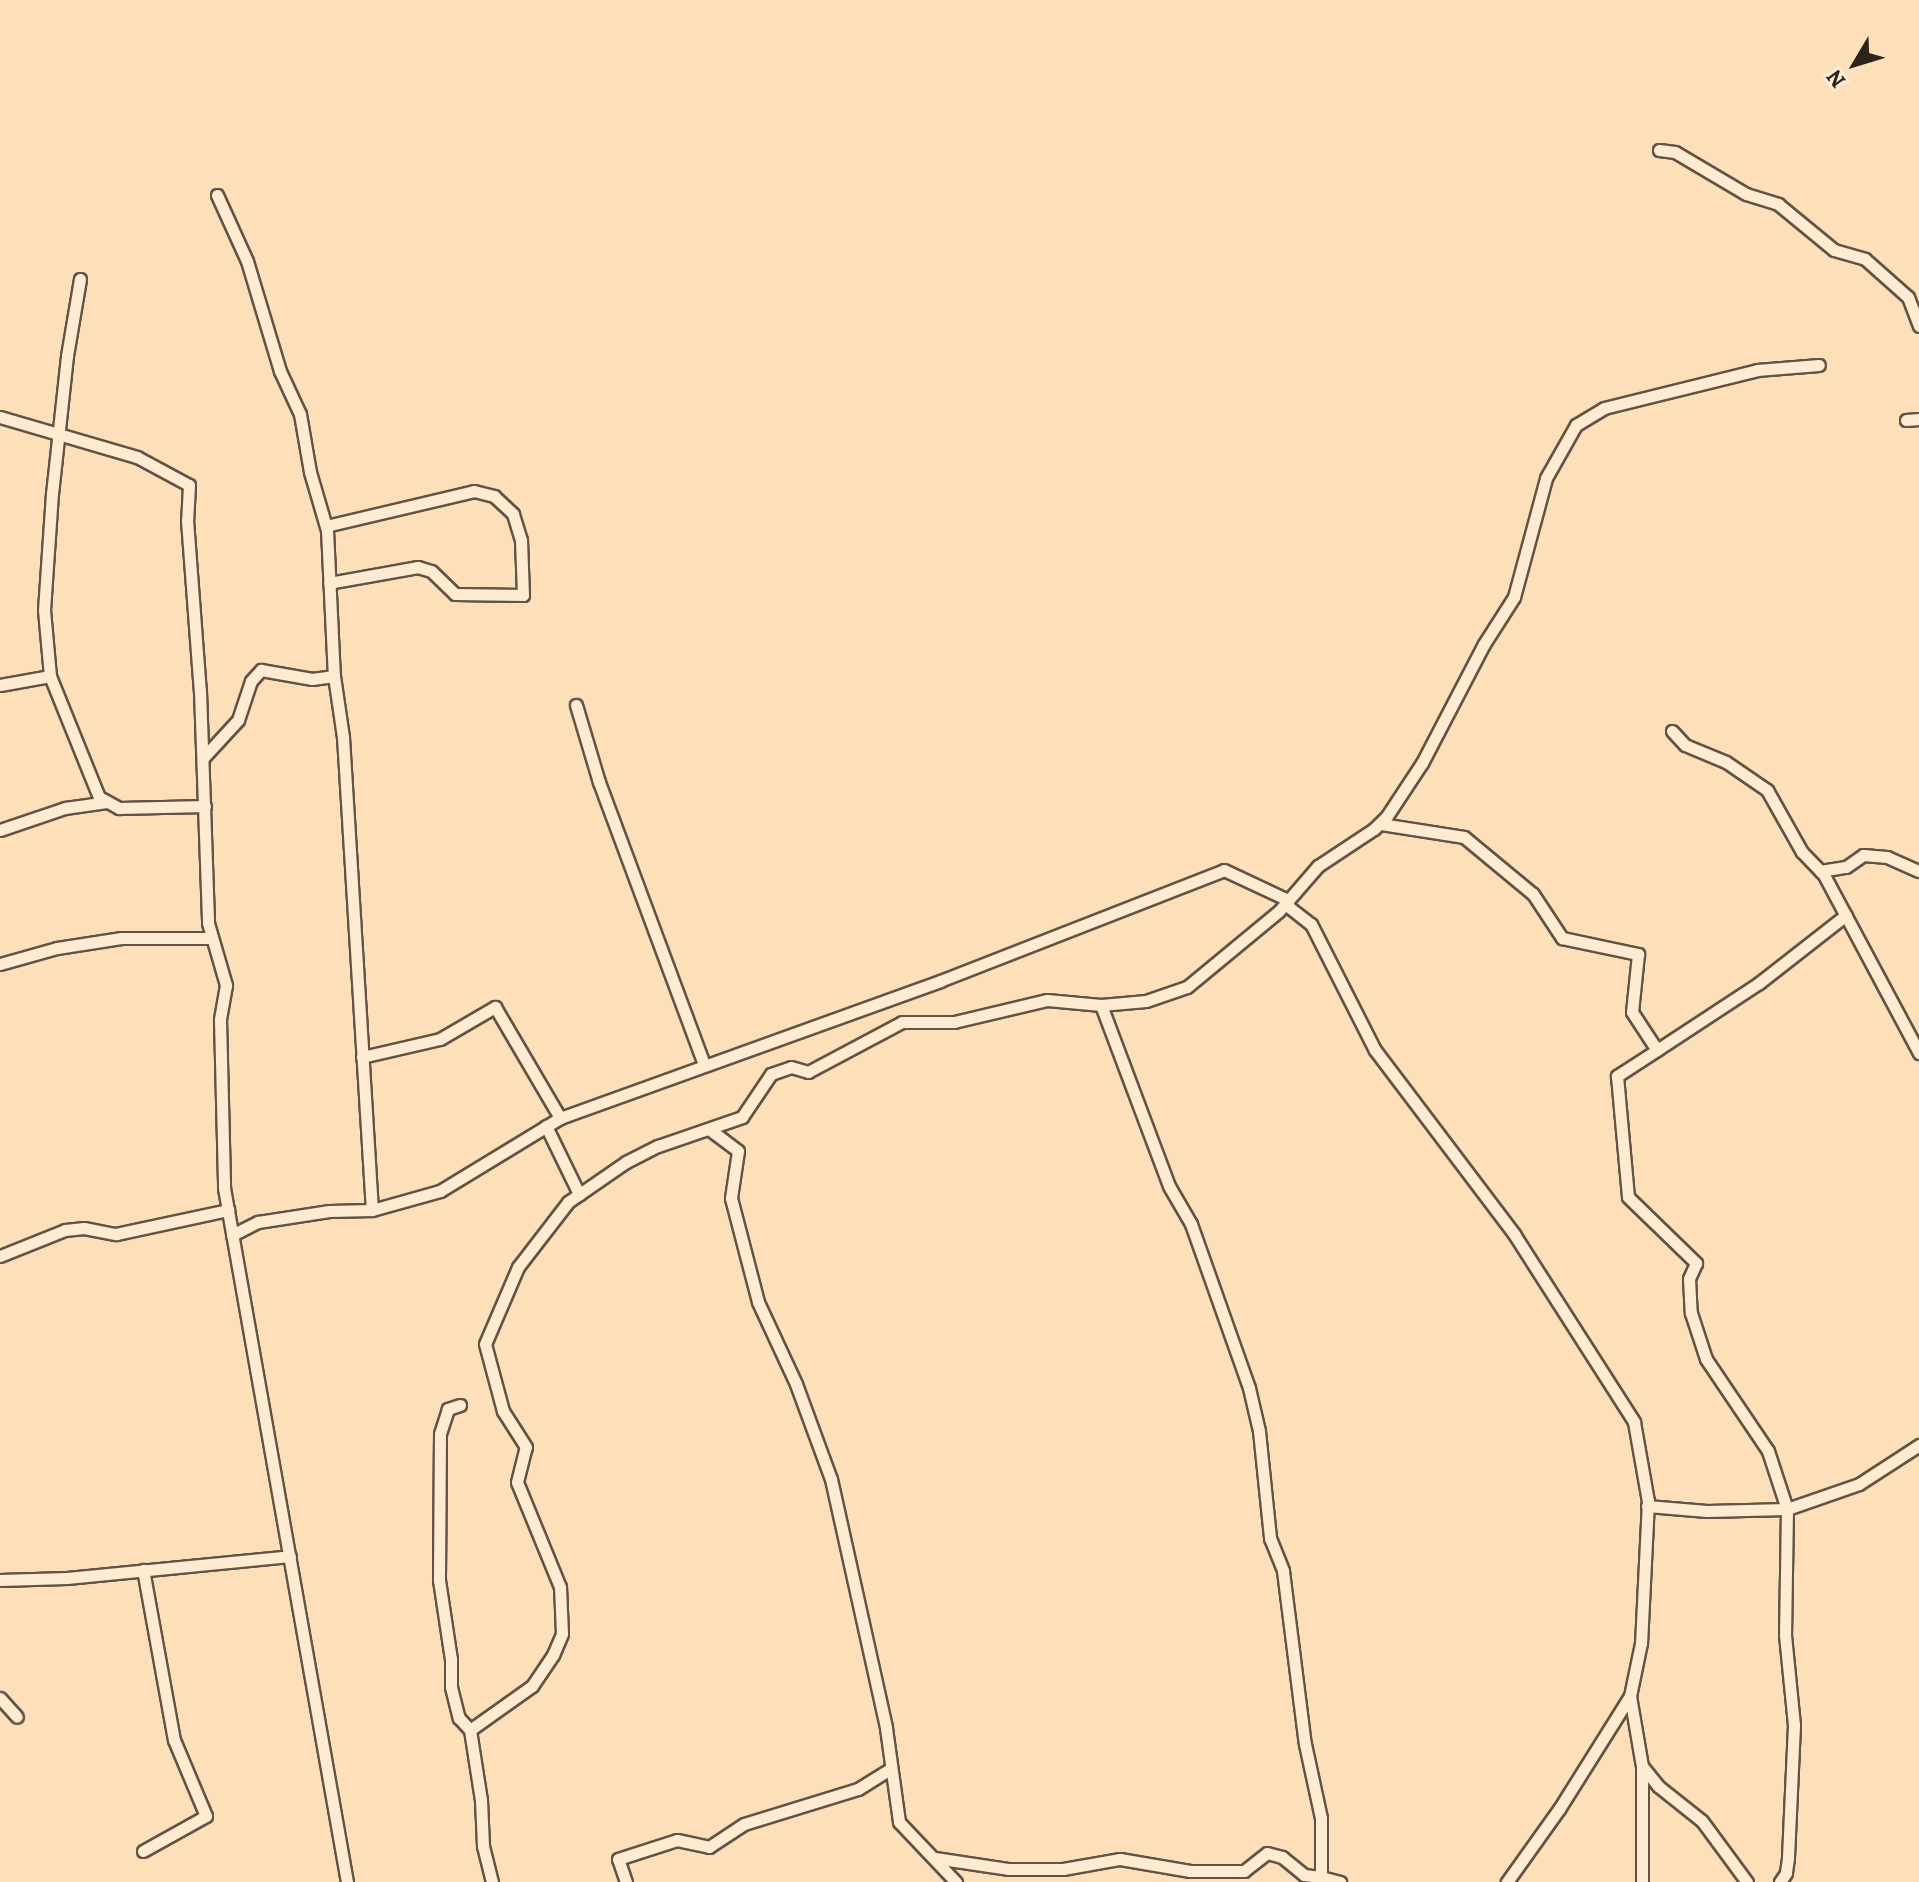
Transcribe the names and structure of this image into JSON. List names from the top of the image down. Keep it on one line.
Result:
{"north":"bottom left"}
